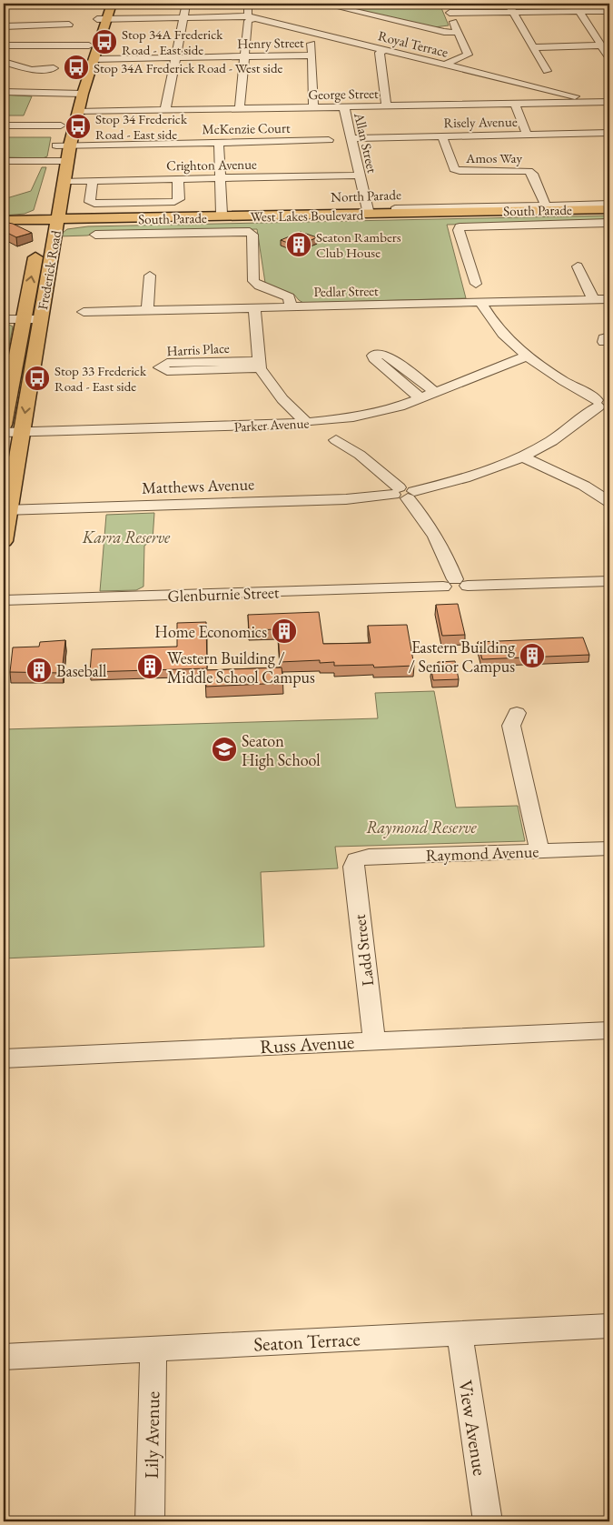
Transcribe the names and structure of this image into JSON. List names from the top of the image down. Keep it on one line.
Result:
{"streets":{"main road":["West Lakes Boulevard","Frederick Road"],"street":["Henry Street","Royal Terrace","George Street","Risely Avenue","McKenzie Court","Allan Street","Amos Way","Crighton Avenue","North Parade","South Parade","Pedlar Street","Harris Place","Parker Avenue","Matthews Avenue","Glenburnie Street","Raymond Avenue","Ladd Street","Russ Avenue","Seaton Terrace","View Avenue","Lily Avenue"]},"crossings":[["Henry Street","Frederick Road"],["Royal Terrace","George Street"],["Royal Terrace","Frederick Road"],["George Street","Allan Street"],["George Street","Frederick Road"],["Risely Avenue","Allan Street"],["Risely Avenue","Amos Way"],["McKenzie Court","Frederick Road"],["Allan Street","Crighton Avenue"],["Allan Street","North Parade"],["Amos Way","North Parade"],["Crighton Avenue","Frederick Road"],["North Parade","West Lakes Boulevard"],["South Parade","West Lakes Boulevard"],["South Parade","Pedlar Street"],["Frederick Road","Parker Avenue"],["Frederick Road","Matthews Avenue"],["Raymond Avenue","Ladd Street"],["Ladd Street","Russ Avenue"],["Seaton Terrace","View Avenue"],["Seaton Terrace","Lily Avenue"]],"parks":["Karra Reserve","Raymond Reserve"],"places":{"bus stop":["Stop 34A Frederick Road - East side","Stop 34A Frederick Road - West side","Stop 34 Frederick Road - East side","Stop 33 Frederick Road - East side"],"building":["Seaton Rambers Club House","Home Economics","Eastern Building / Senior Campus","Western Building / Middle School Campus","Baseball"],"school or university":["Seaton High School"]}}
